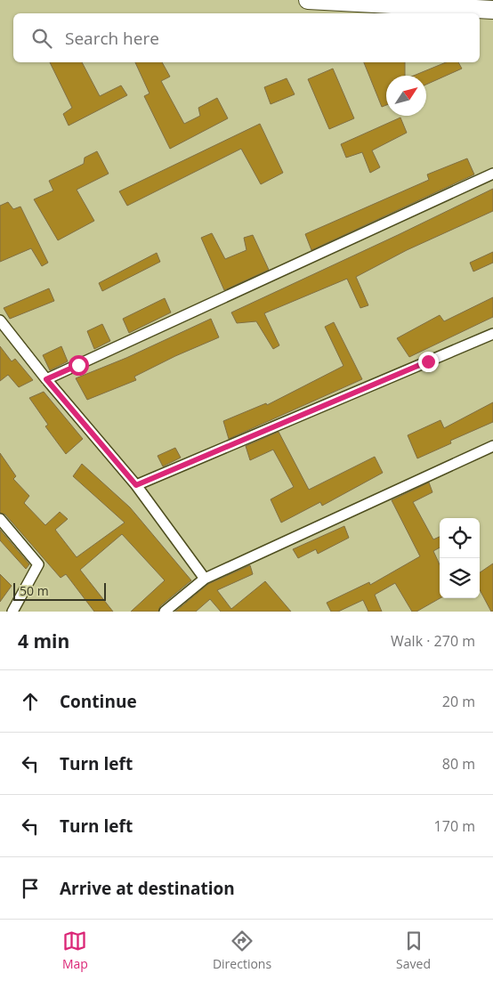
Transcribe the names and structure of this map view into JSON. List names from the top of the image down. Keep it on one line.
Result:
{"scale_bar":"50 m","north":"top right","page":{"search":"Search here","scale":"50 m","heading":["4 min","Walk · 270 m"],"list":[["Continue","20 m"],["Turn left","80 m"],["Turn left","170 m"],"Arrive at destination"],"nav":["Map","Directions","Saved"]}}
